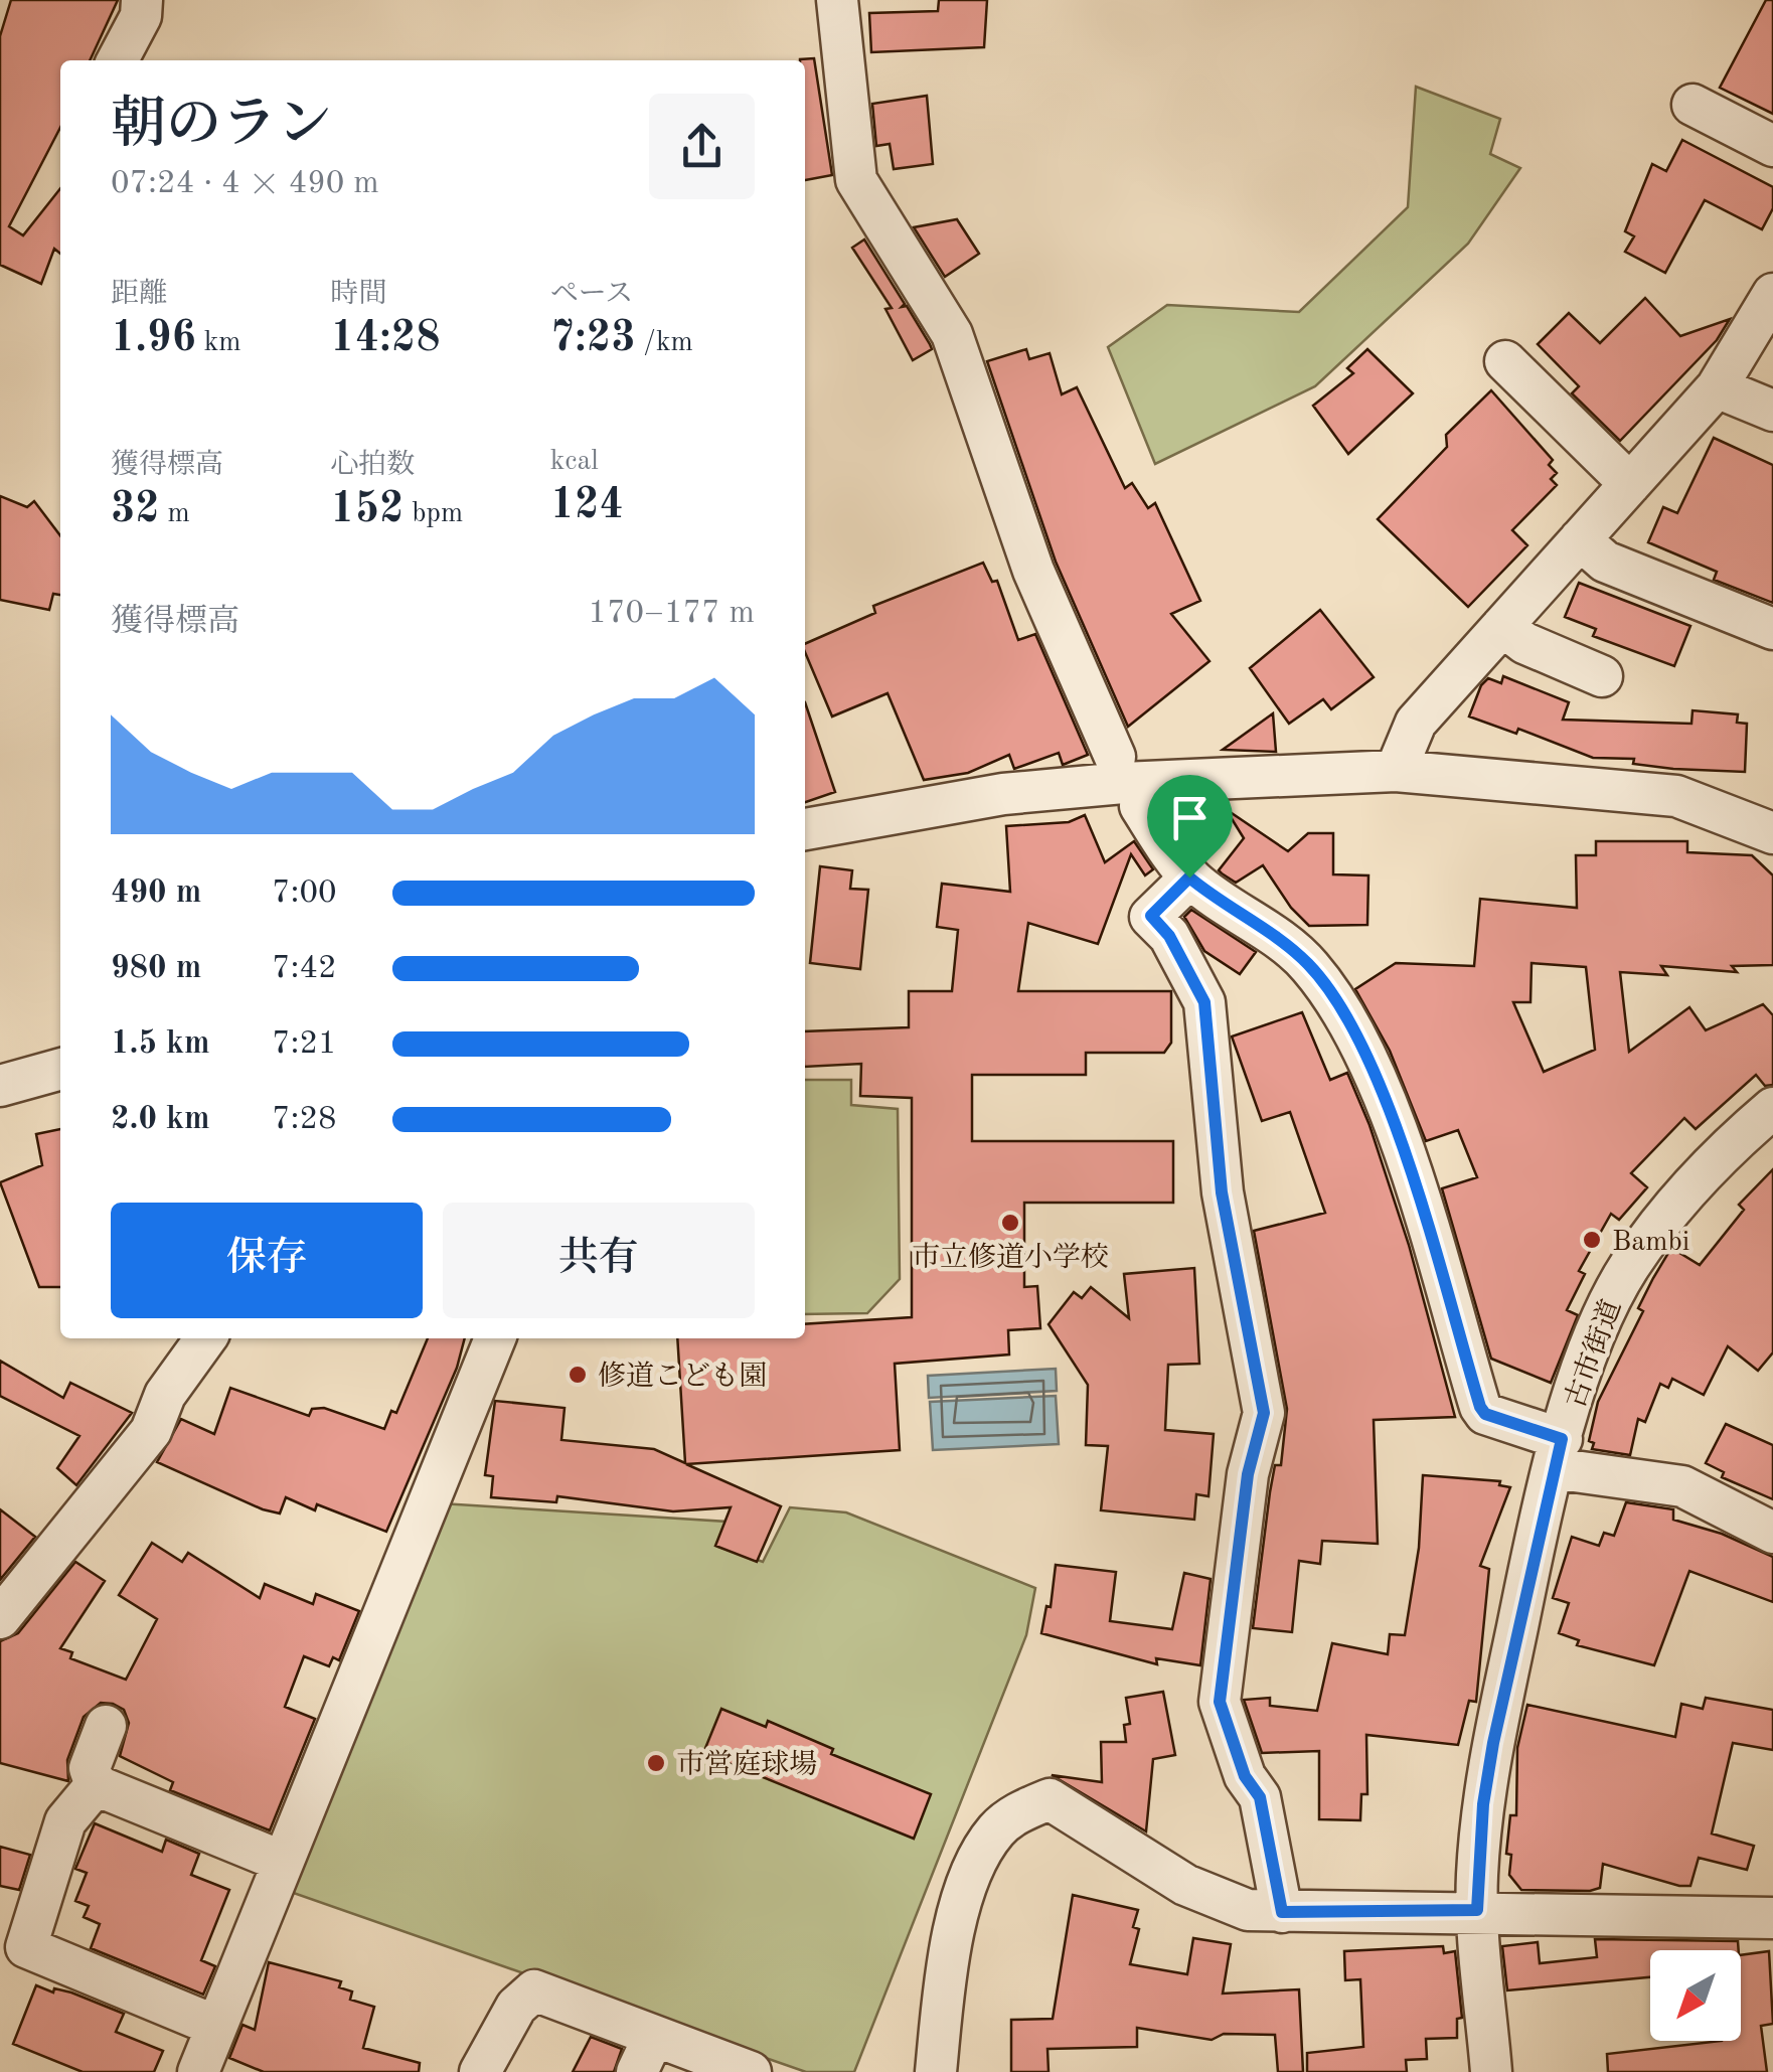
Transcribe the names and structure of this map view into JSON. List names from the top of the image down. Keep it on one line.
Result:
{"streets":{"street":["古市街道"]},"places":["市立修道小学校","Bambi","修道こども園","市営庭球場"],"north":"bottom left","page":{"heading":["朝のラン","07:24 · 4 × 490 m"],"stats":[["距離","1.96 km"],["時間","14:28"],["ペース","7:23 /km"],["獲得標高","32 m"],["心拍数","152 bpm"],["kcal","124"]],"chart":["獲得標高","170–177 m"],"list":[{"name":"490 m","note":"7:00"},{"name":"980 m","note":"7:42"},{"name":"1.5 km","note":"7:21"},{"name":"2.0 km","note":"7:28"}],"buttons":["保存","共有"]}}
